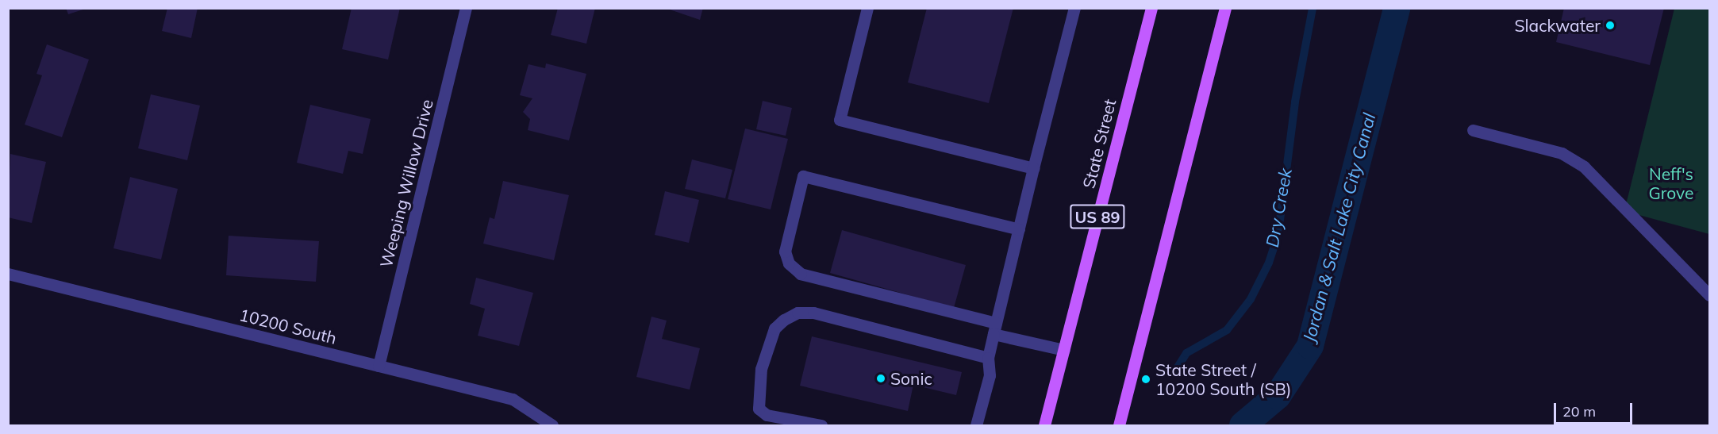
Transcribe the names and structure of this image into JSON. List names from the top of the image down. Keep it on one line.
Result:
{"streets":{"main road":["State Street","US 89"],"street":["Weeping Willow Drive","10200 South"]},"crossings":[["Weeping Willow Drive","10200 South"]],"water":["Dry Creek","Jordan & Salt Lake City Canal"],"parks":["Neff's Grove"],"places":["Slackwater","Sonic","State Street / 10200 South (SB)"],"scale_bar":"20 m"}
